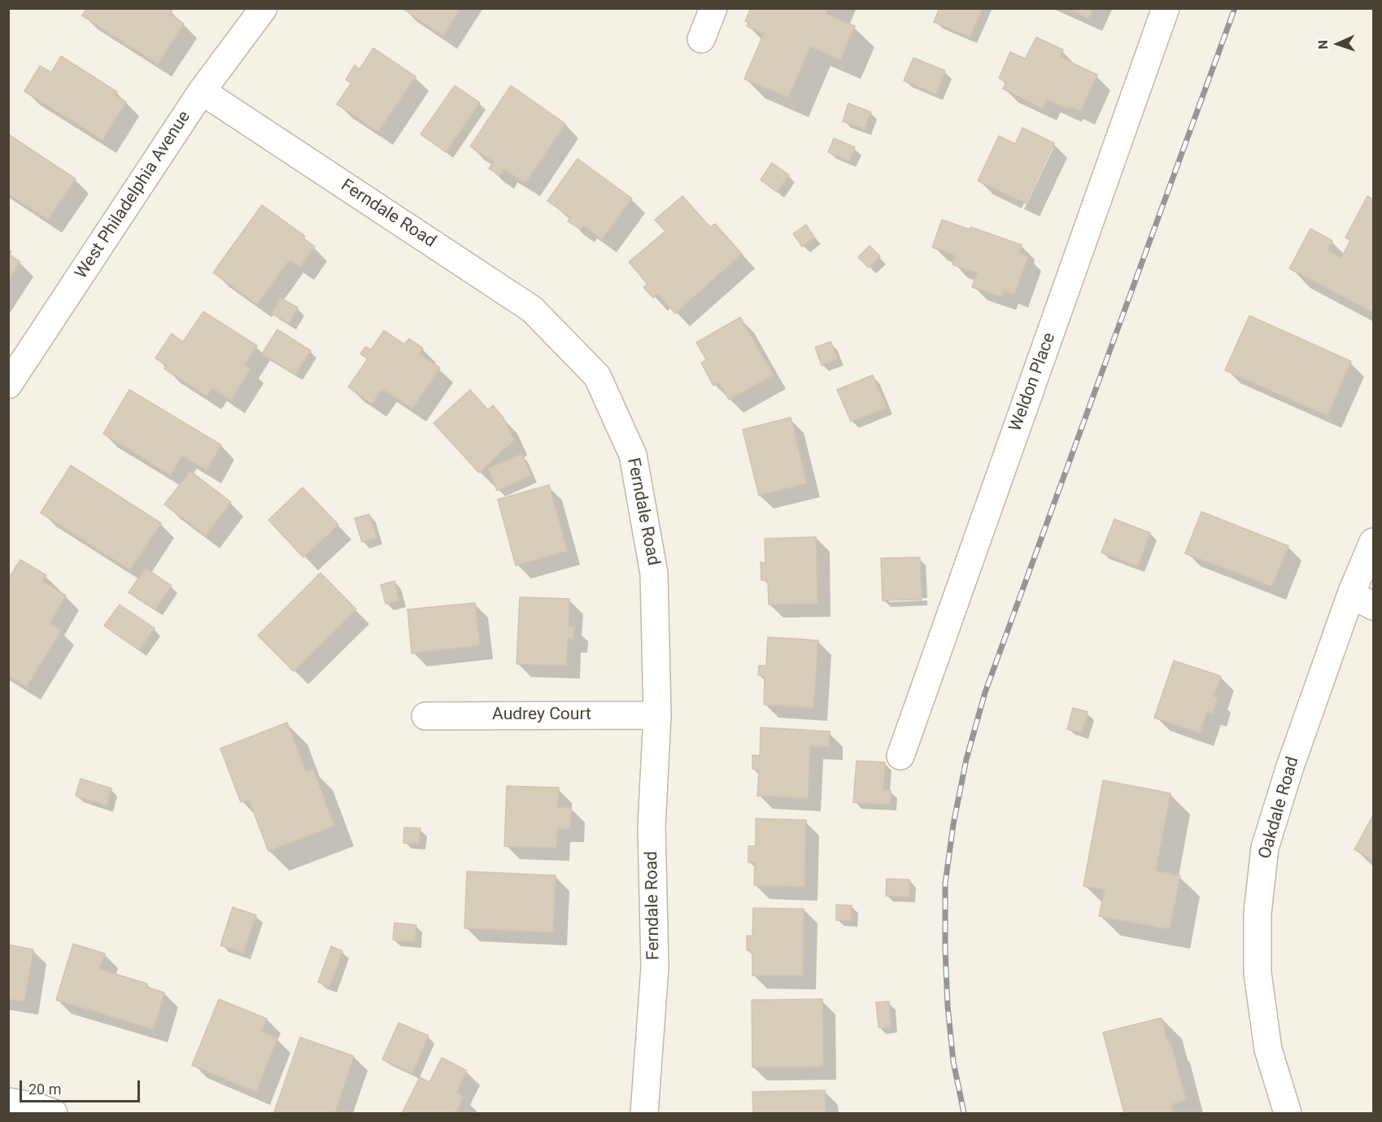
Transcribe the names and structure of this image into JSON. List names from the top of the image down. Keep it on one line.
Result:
{"streets":{"street":["West Philadelphia Avenue","Ferndale Road","Weldon Place","Audrey Court","Oakdale Road"]},"crossings":[["West Philadelphia Avenue","Ferndale Road"],["Ferndale Road","Audrey Court"]],"scale_bar":"20 m","north":"left"}
